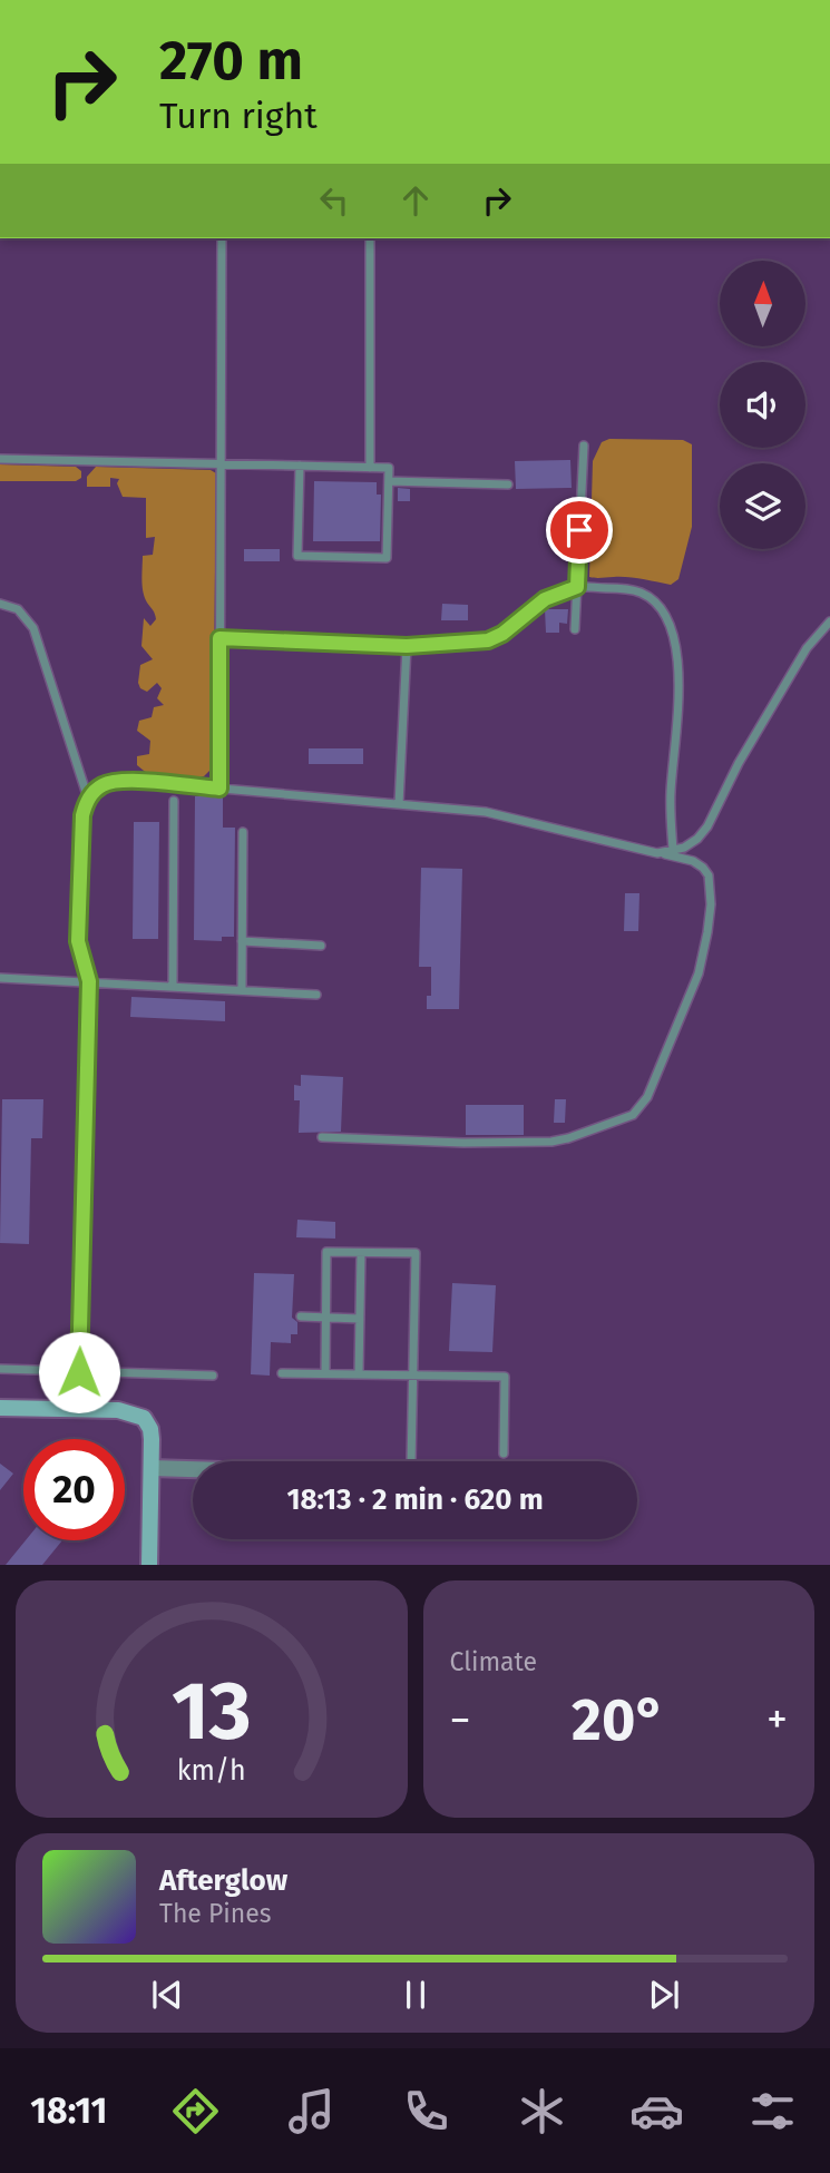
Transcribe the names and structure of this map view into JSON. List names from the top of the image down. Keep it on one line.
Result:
{"north":"top","page":{"turn":["270 m","Turn right"],"limit":"20","trip":"18:13 · 2 min · 620 m","tile":"Climate","heat":["−","20°","+"],"song":["Afterglow","The Pines"],"tabs":"18:11","gauge":["13","km/h"]}}
